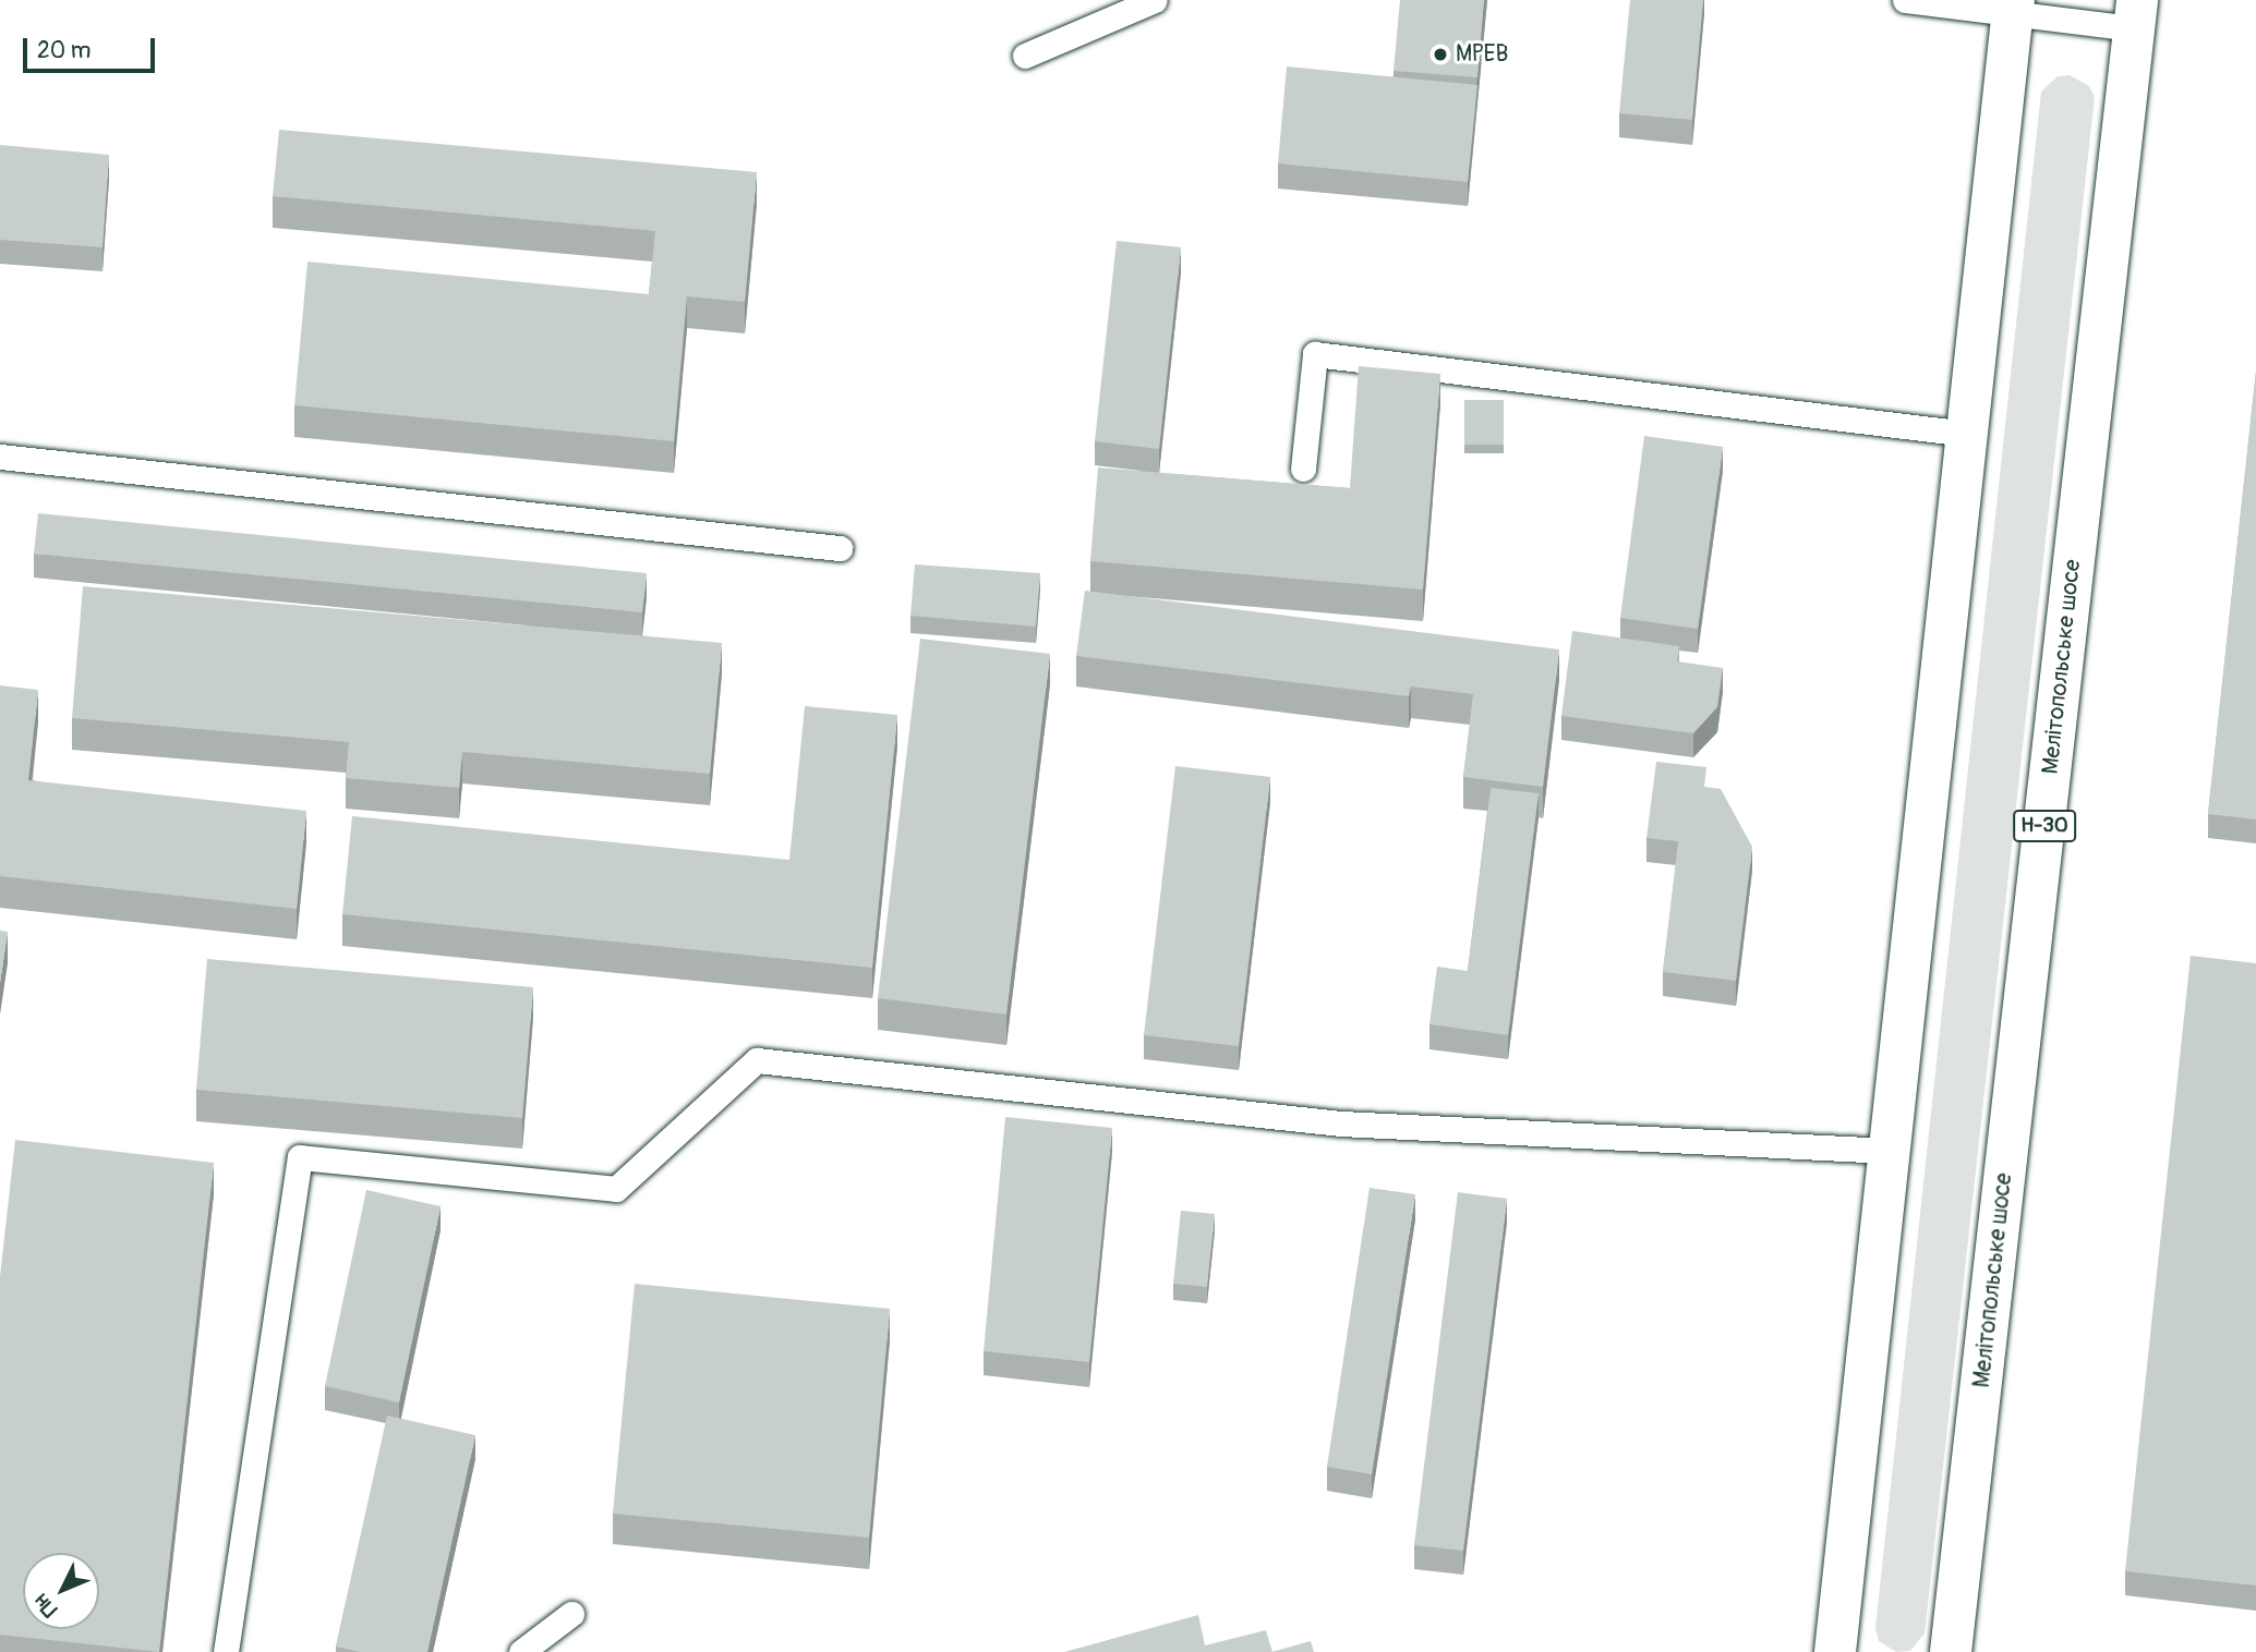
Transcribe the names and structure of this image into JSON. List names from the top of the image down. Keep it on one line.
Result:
{"streets":{"main road":["Мелітопольське шосе","Н-30"]},"places":["МРЕВ"],"scale_bar":"20 m","north":"bottom left"}
